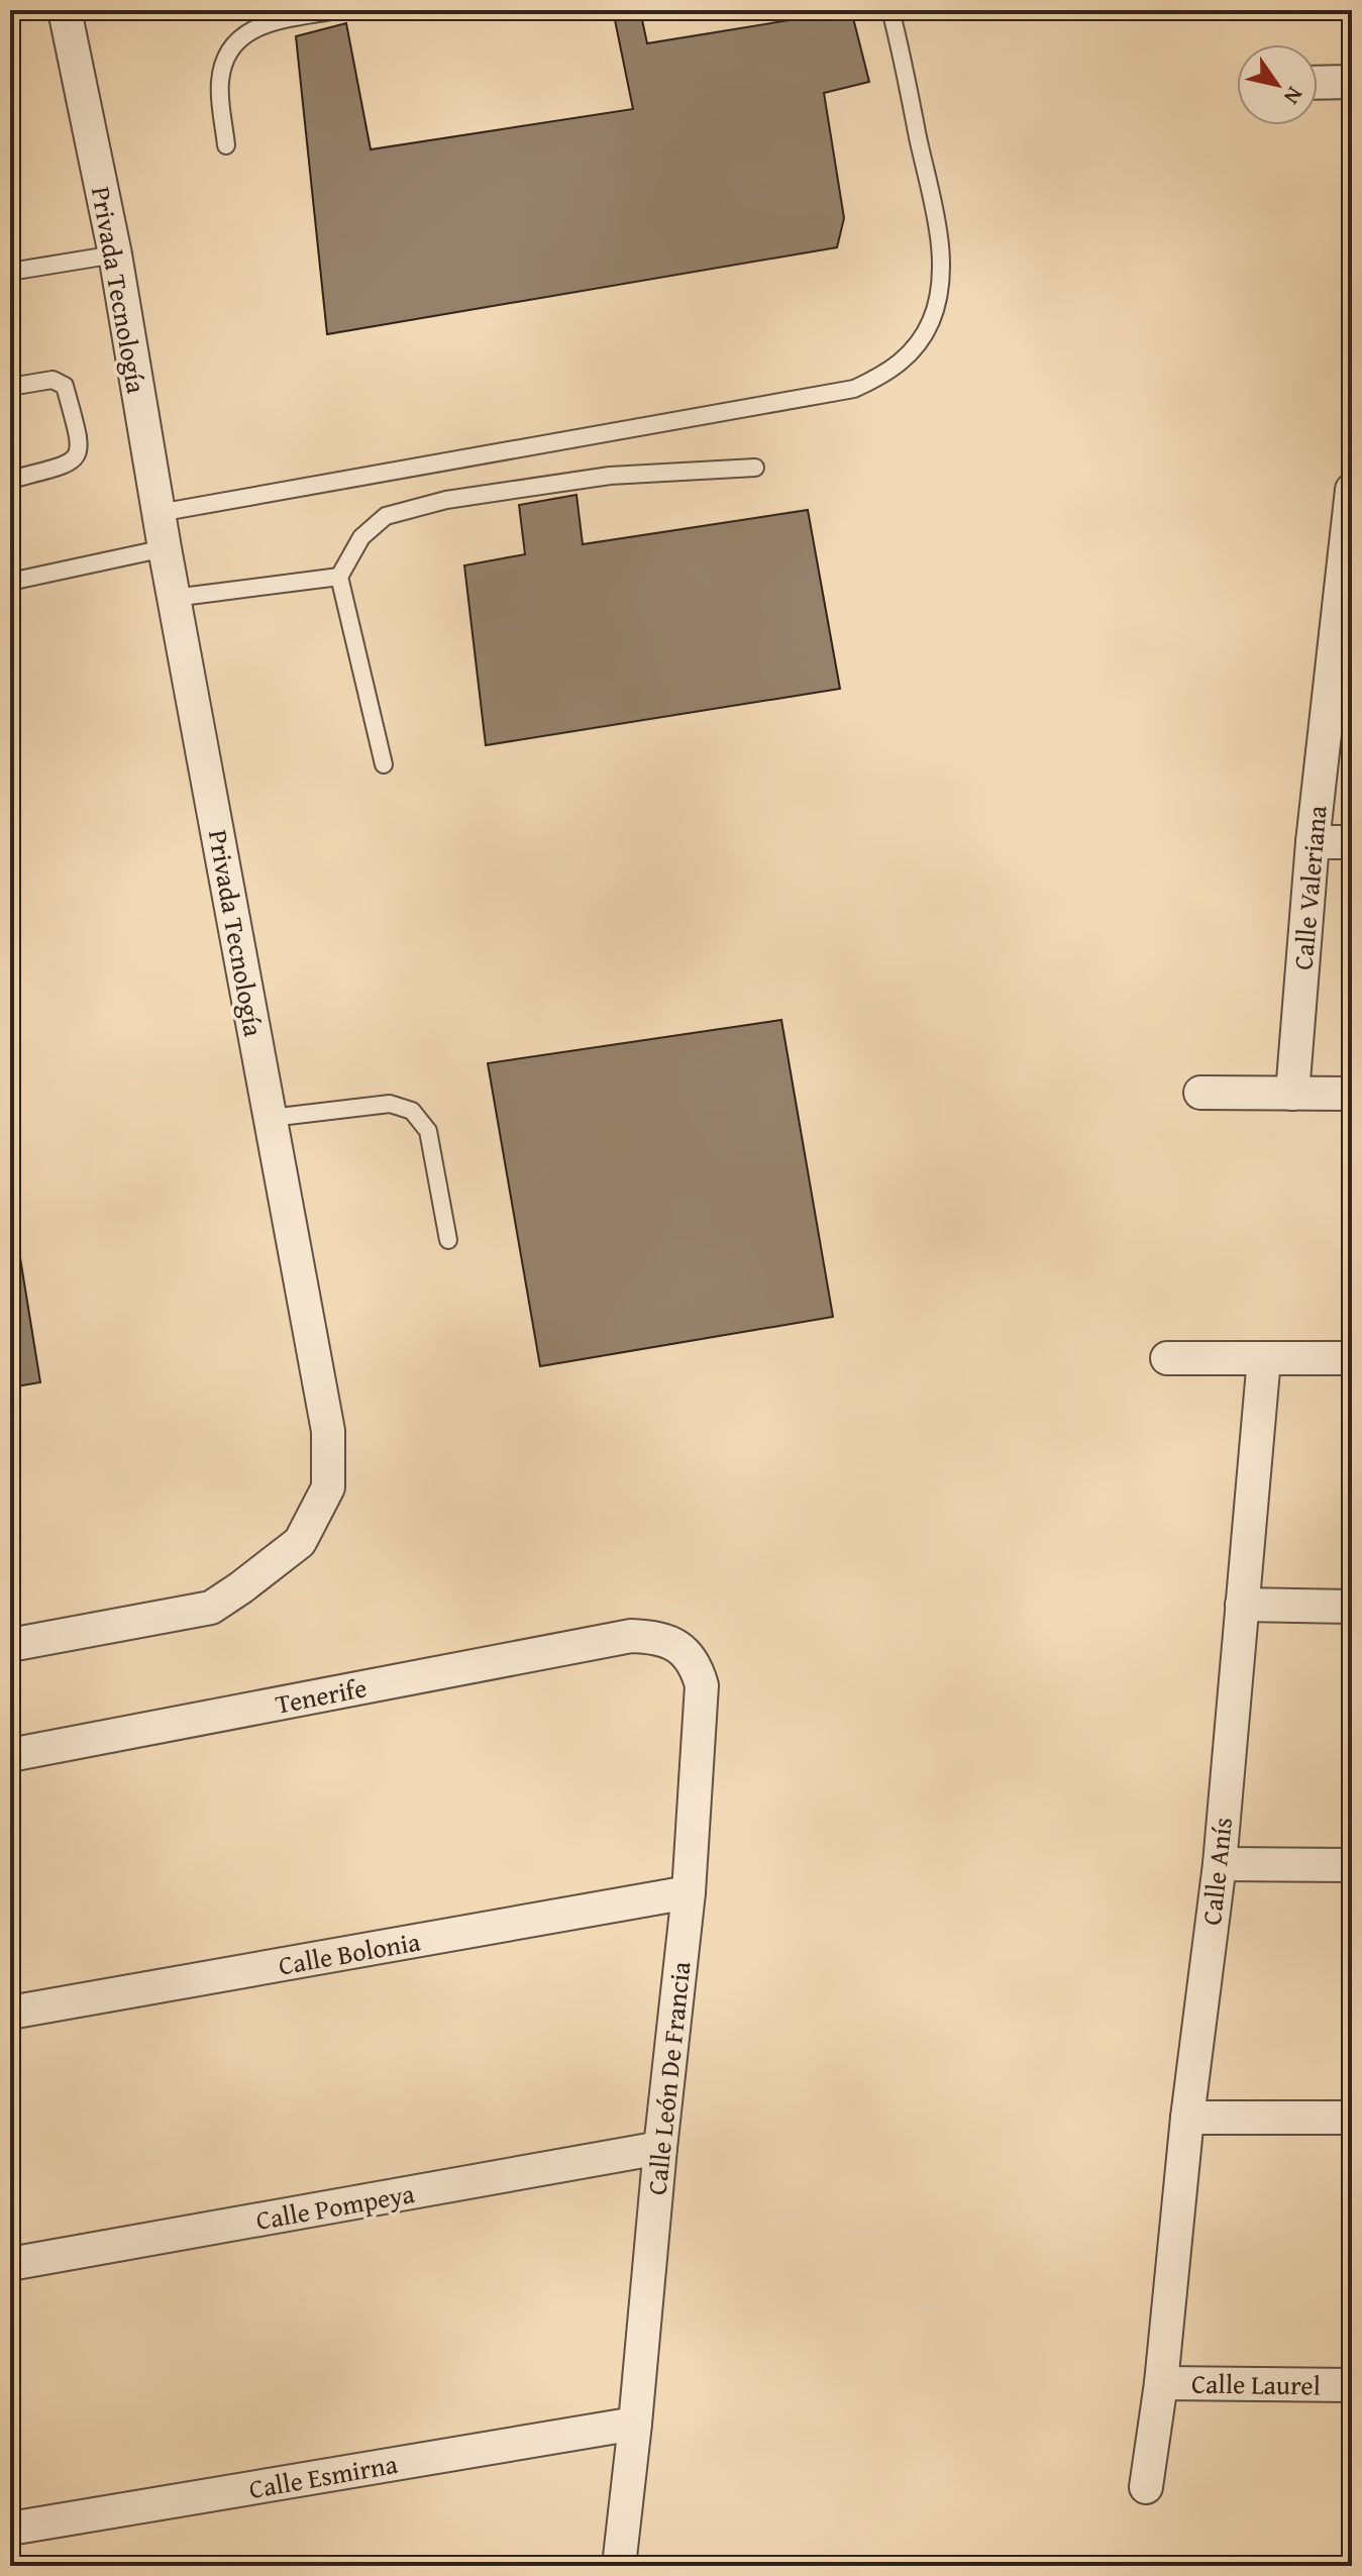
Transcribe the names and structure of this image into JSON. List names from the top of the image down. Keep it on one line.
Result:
{"streets":{"street":["Privada Tecnología","Calle Valeriana","Tenerife","Calle Anís","Calle Bolonia","Calle León De Francia","Calle Pompeya","Calle Laurel","Calle Esmirna"]},"crossings":[["Tenerife","Calle León De Francia"],["Calle Anís","Calle Laurel"],["Calle Bolonia","Calle León De Francia"],["Calle León De Francia","Calle Pompeya"],["Calle León De Francia","Calle Esmirna"]],"north":"bottom right"}
